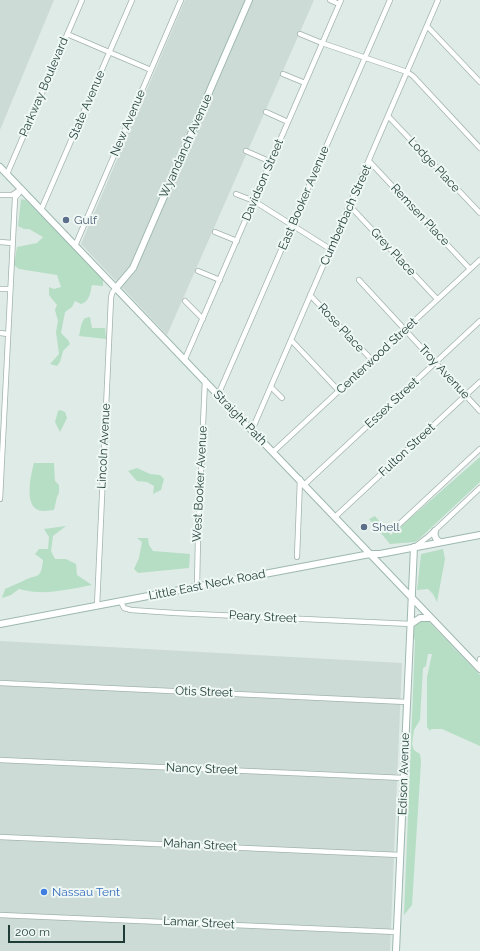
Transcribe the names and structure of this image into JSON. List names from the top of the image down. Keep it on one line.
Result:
{"streets":{"main road":["Wyandanch Avenue","Straight Path","Little East Neck Road","Edison Avenue"],"street":["Parkway Boulevard","State Avenue","New Avenue","Lodge Place","Davidson Street","East Booker Avenue","Cumberbach Street","Remsen Place","Grey Place","Rose Place","Centerwood Street","Troy Avenue","Essex Street","Lincoln Avenue","Fulton Street","West Booker Avenue","Peary Street","Otis Street","Nancy Street","Mahan Street","Lamar Street"]},"crossings":[["Parkway Boulevard","Straight Path"],["State Avenue","Straight Path"],["New Avenue","Straight Path"],["Wyandanch Avenue","Straight Path"],["Wyandanch Avenue","Lincoln Avenue"],["Lodge Place","Cumberbach Street"],["Davidson Street","Straight Path"],["East Booker Avenue","Straight Path"],["Cumberbach Street","Remsen Place"],["Cumberbach Street","Grey Place"],["Cumberbach Street","Rose Place"],["Cumberbach Street","Straight Path"],["Remsen Place","Centerwood Street"],["Grey Place","Centerwood Street"],["Rose Place","Centerwood Street"],["Centerwood Street","Troy Avenue"],["Centerwood Street","Straight Path"],["Troy Avenue","Essex Street"],["Troy Avenue","Fulton Street"],["Essex Street","Straight Path"],["Straight Path","Lincoln Avenue"],["Straight Path","Fulton Street"],["Straight Path","West Booker Avenue"],["Straight Path","Little East Neck Road"],["Straight Path","Edison Avenue"],["Lincoln Avenue","Little East Neck Road"],["West Booker Avenue","Little East Neck Road"],["Little East Neck Road","Peary Street"],["Little East Neck Road","Edison Avenue"],["Peary Street","Edison Avenue"],["Otis Street","Edison Avenue"],["Nancy Street","Edison Avenue"],["Edison Avenue","Mahan Street"],["Edison Avenue","Lamar Street"]],"places":["Gulf","Shell","Nassau Tent"],"scale_bar":"200 m"}
